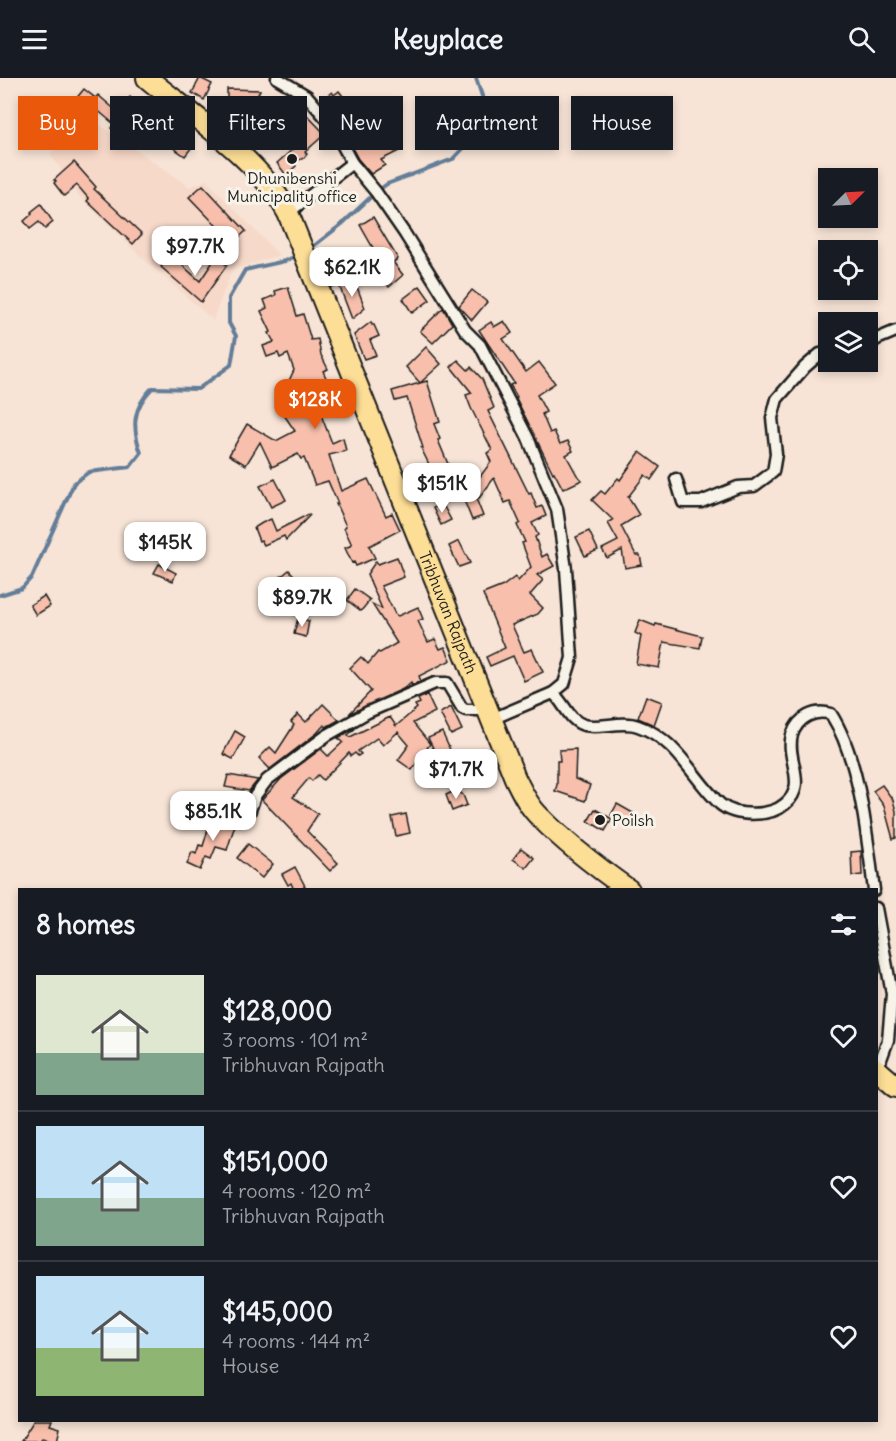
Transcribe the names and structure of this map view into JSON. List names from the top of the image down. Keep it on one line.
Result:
{"streets":{"highway":["Tribhuvan Rajpath"]},"places":["Dhunibenshi Municipality office","Poilsh"],"north":"top right","page":{"header":"Keyplace","chip":["Buy","Rent","Filters","New","Apartment","House"],"price":["$97.7K","$62.1K","$128K","$151K","$145K","$89.7K","$71.7K","$85.1K"],"heading":"8 homes","list":[{"name":"$128,000","note":"3 rooms · 101 m² · Tribhuvan Rajpath"},{"name":"$151,000","note":"4 rooms · 120 m² · Tribhuvan Rajpath"},{"name":"$145,000","note":"4 rooms · 144 m² · House"}]}}
